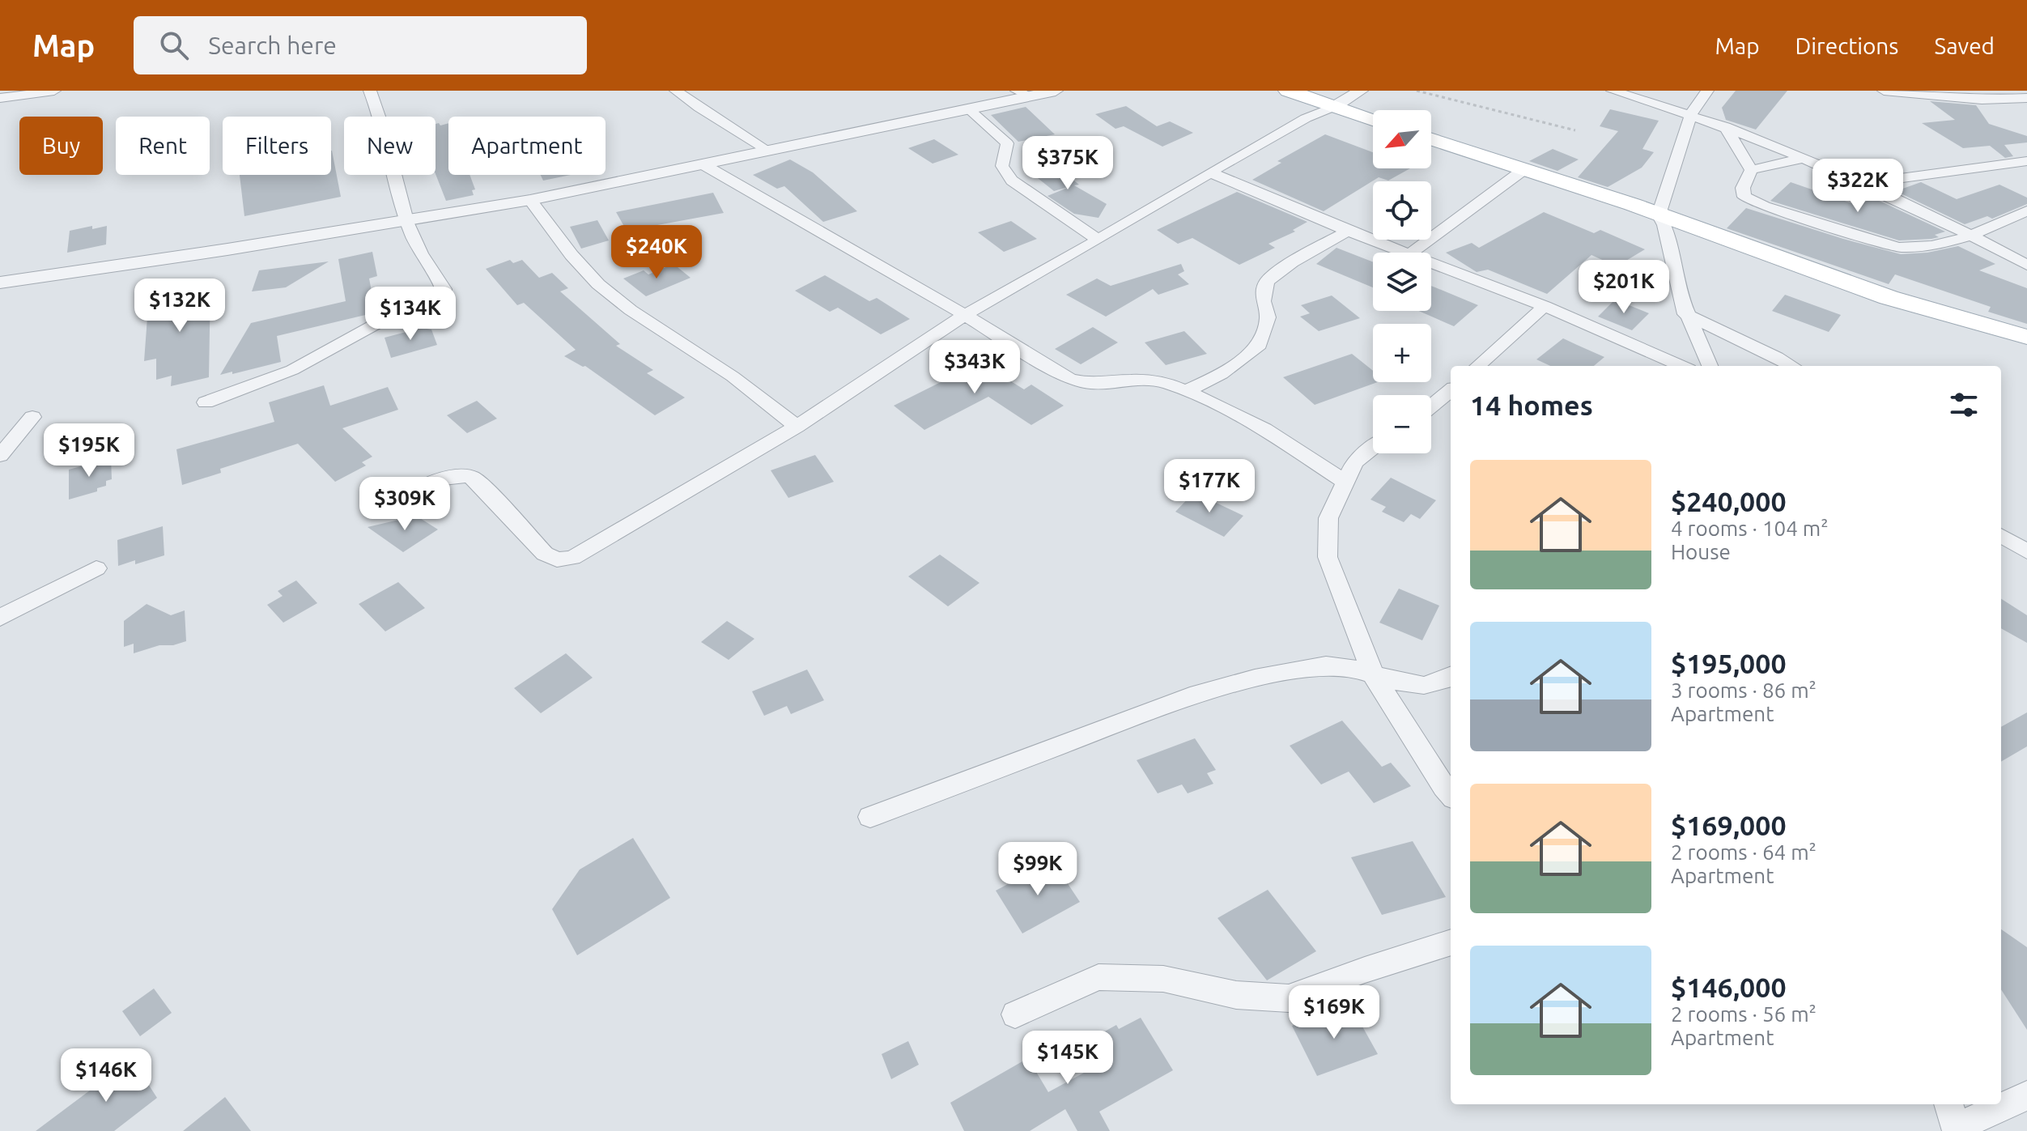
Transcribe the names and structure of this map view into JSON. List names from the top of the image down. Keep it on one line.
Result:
{"north":"bottom left","page":{"header":"Map","search":"Search here","nav":["Map","Directions","Saved"],"map_buttons":["+","−"],"chip":["Buy","Rent","Filters","New","Apartment"],"price":["$375K","$322K","$240K","$201K","$132K","$134K","$343K","$195K","$177K","$309K","$99K","$169K","$145K","$146K"],"heading":"14 homes","list":[{"name":"$240,000","note":"4 rooms · 104 m² · House"},{"name":"$195,000","note":"3 rooms · 86 m² · Apartment"},{"name":"$169,000","note":"2 rooms · 64 m² · Apartment"},{"name":"$146,000","note":"2 rooms · 56 m² · Apartment"}]}}
